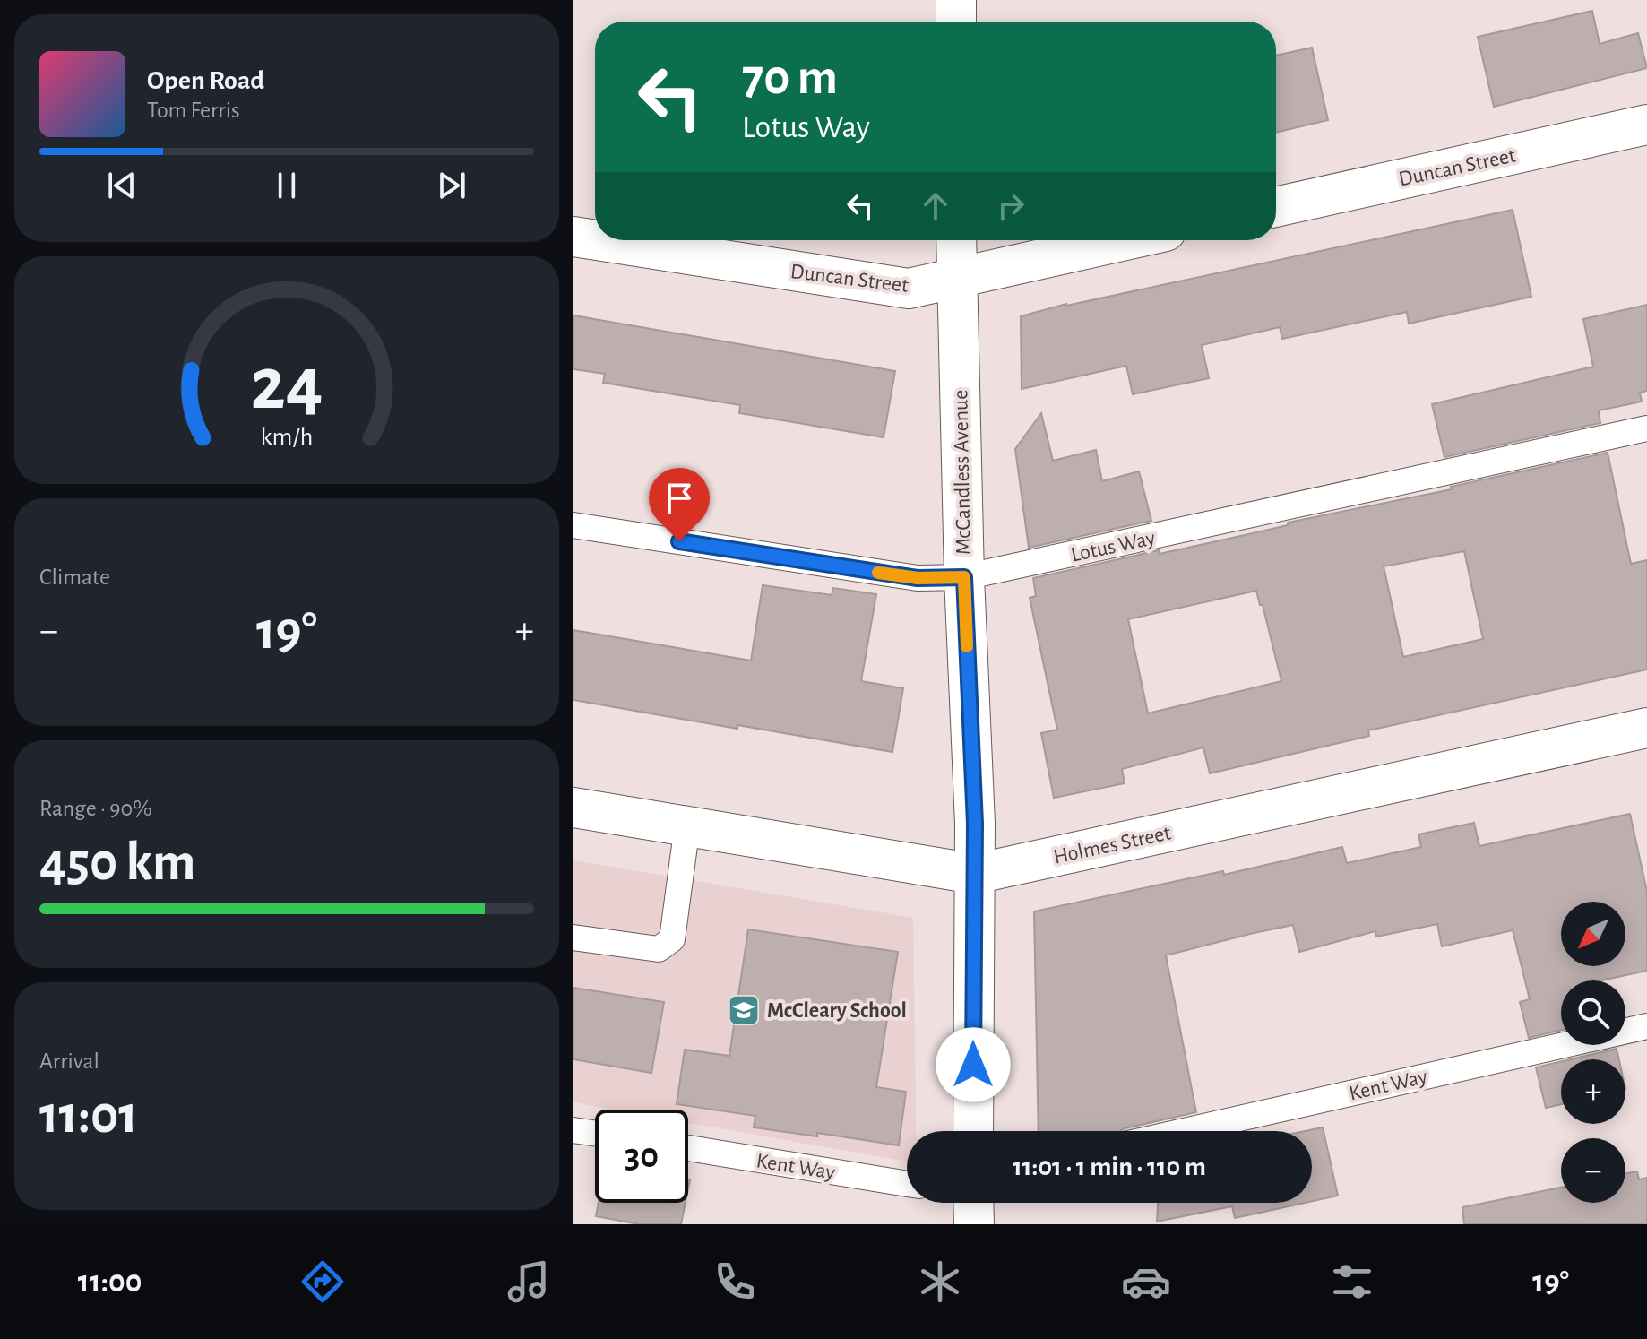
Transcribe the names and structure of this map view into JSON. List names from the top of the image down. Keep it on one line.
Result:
{"streets":{"street":["Duncan Street","McCandless Avenue","Holmes Street"],"lane":["Lotus Way","Kent Way"]},"crossings":[["Duncan Street","McCandless Avenue"],["McCandless Avenue","Lotus Way"],["McCandless Avenue","Holmes Street"]],"places":{"school or university":["McCleary School"]},"north":"bottom left","page":{"turn":["70 m","Lotus Way"],"song":["Open Road","Tom Ferris"],"tile":["Climate",["Range · 90%","450 km"],["Arrival","11:01"]],"heat":["−","19°","+"],"map_buttons":["+","−"],"limit":"30","trip":"11:01 · 1 min · 110 m","tabs":["11:00","19°"],"gauge":["24","km/h"]}}
